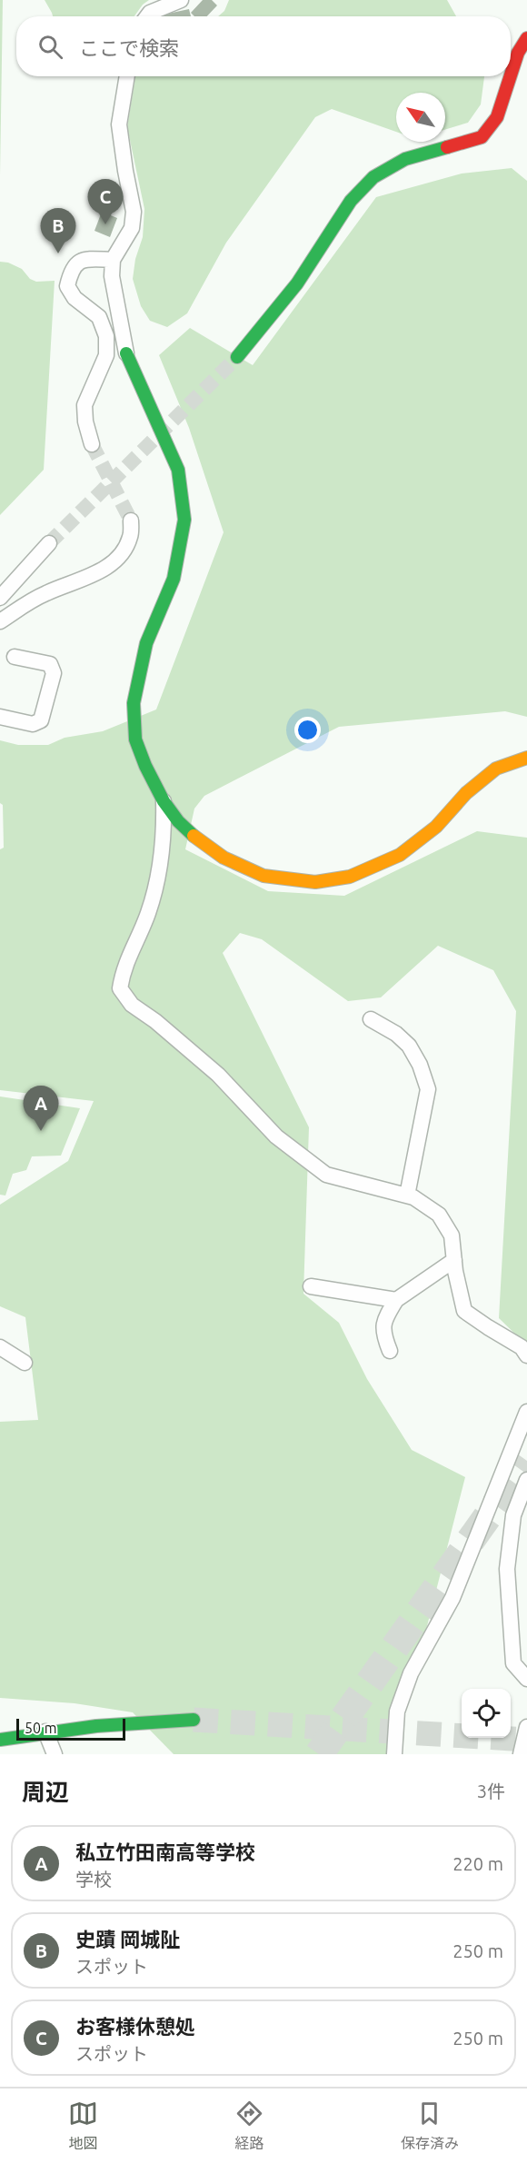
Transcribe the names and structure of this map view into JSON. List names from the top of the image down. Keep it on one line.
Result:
{"scale_bar":"50 m","north":"top left","page":{"search":"ここで検索","pins":["C","B","A"],"scale":"50 m","heading":["周辺","3件"],"list":[{"mark":"A","name":"私立竹田南高等学校","note":"学校","value":"220 m"},{"mark":"B","name":"史蹟 岡城阯","note":"スポット","value":"250 m"},{"mark":"C","name":"お客様休憩処","note":"スポット","value":"250 m"}],"nav":["地図","経路","保存済み"]}}
